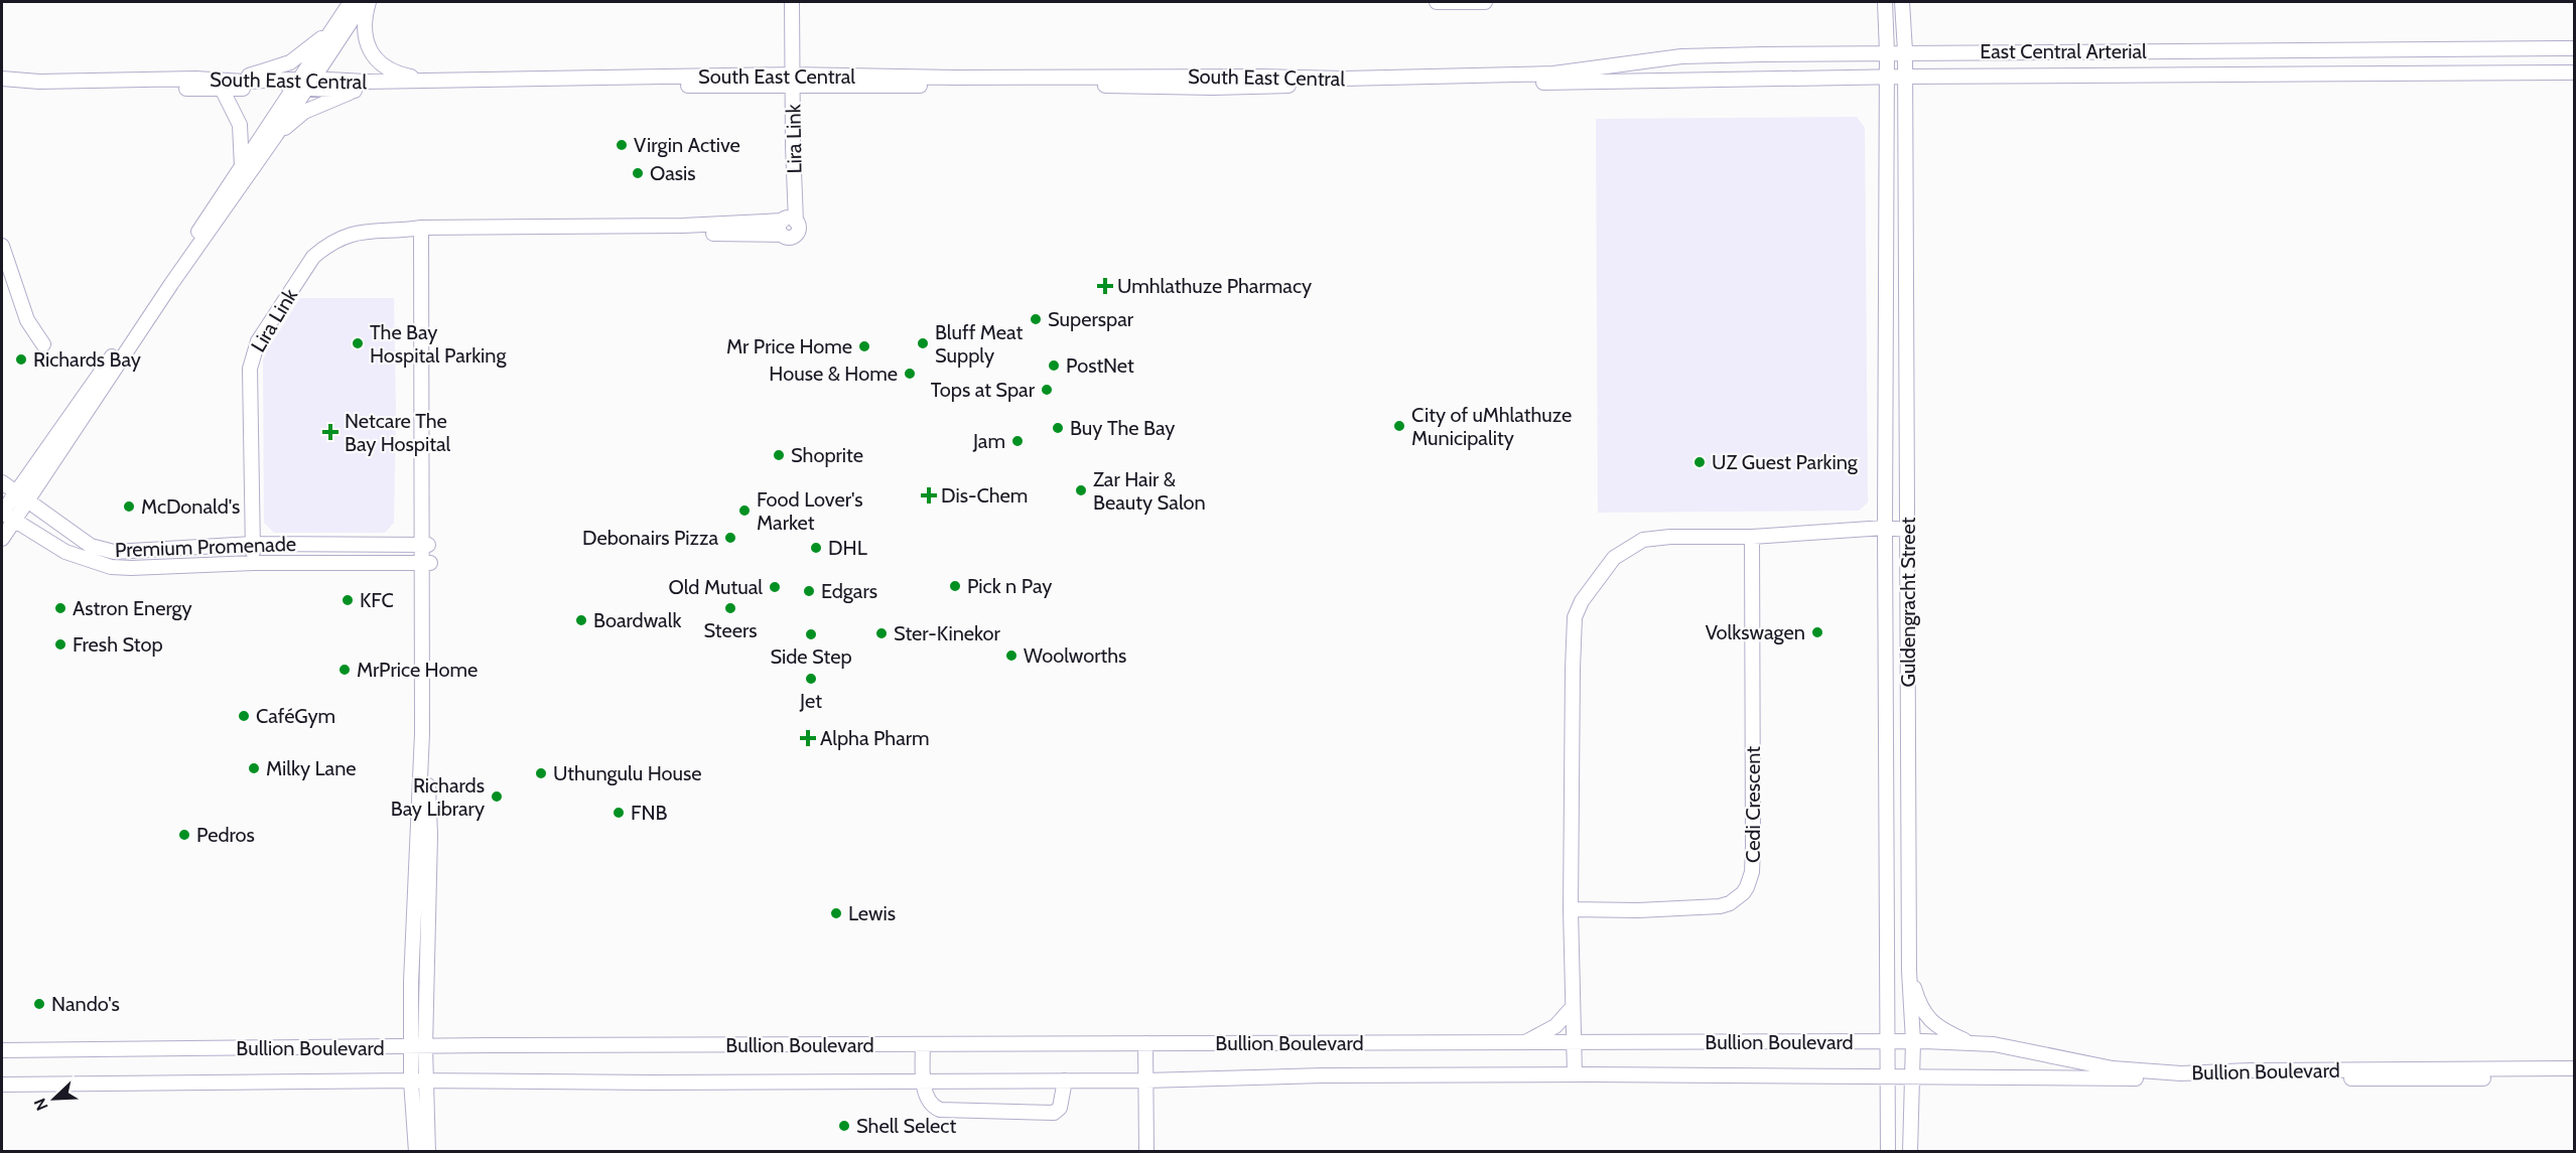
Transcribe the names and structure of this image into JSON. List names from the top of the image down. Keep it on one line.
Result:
{"streets":{"street":["East Central Arterial","South East Central","Lira Link","Premium Promenade","Guldengracht Street","Cedi Crescent","Bullion Boulevard"]},"crossings":[["East Central Arterial","South East Central"],["East Central Arterial","Guldengracht Street"],["South East Central","Lira Link"],["Lira Link","Premium Promenade"],["Guldengracht Street","Bullion Boulevard"]],"places":{"other":["Virgin Active","Oasis","Superspar","The Bay Hospital Parking","Bluff Meat Supply","Mr Price Home","Richards Bay","PostNet","House & Home","Tops at Spar","City of uMhlathuze Municipality","Buy The Bay","Jam","Shoprite","UZ Guest Parking","Zar Hair & Beauty Salon","McDonald's","Food Lover's Market","Debonairs Pizza","DHL","Pick n Pay","Old Mutual","Edgars","KFC","Astron Energy","Steers","Boardwalk","Volkswagen","Ster-Kinekor","Side Step","Fresh Stop","Woolworths","MrPrice Home","Jet","CaféGym","Milky Lane","Uthungulu House","Richards Bay Library","FNB","Pedros","Lewis","Nando's","Shell Select"],"health":["Umhlathuze Pharmacy","Netcare The Bay Hospital","Dis-Chem","Alpha Pharm"]},"north":"bottom left"}
